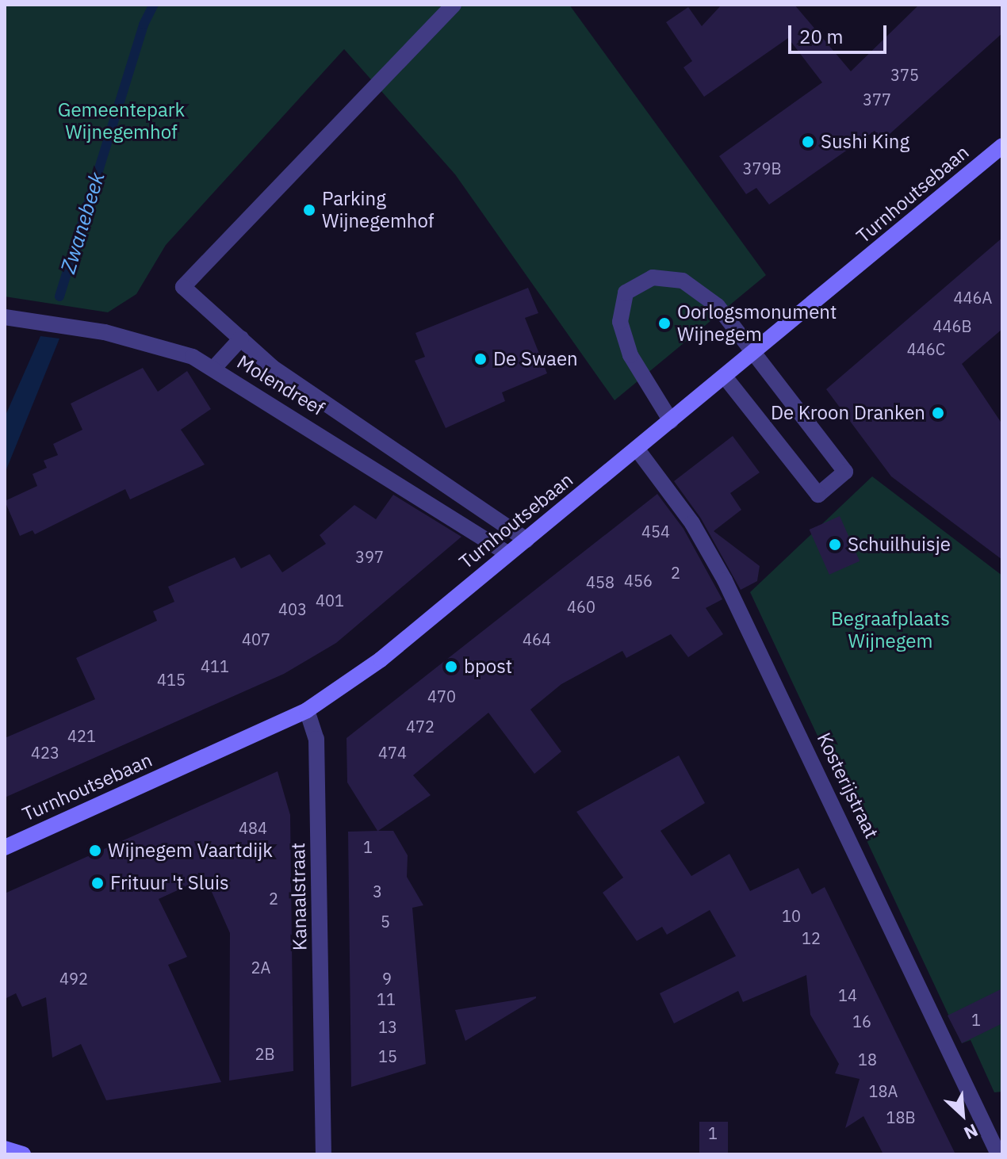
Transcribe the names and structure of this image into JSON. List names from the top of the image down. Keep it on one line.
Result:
{"streets":{"main road":["Turnhoutsebaan"],"street":["Molendreef","Kosterijstraat","Kanaalstraat"]},"crossings":[["Turnhoutsebaan","Molendreef"],["Turnhoutsebaan","Kosterijstraat"],["Turnhoutsebaan","Kanaalstraat"]],"water":["Zwanebeek"],"parks":["Gemeentepark Wijnegemhof","Begraafplaats Wijnegem"],"places":["Sushi King","Parking Wijnegemhof","Oorlogsmonument Wijnegem","De Swaen","De Kroon Dranken","Schuilhuisje","bpost","Wijnegem Vaartdijk","Frituur 't Sluis"],"house_numbers":["375","377","379B","446A","446B","446C","454","397","2","456","458","401","460","403","407","464","411","415","470","472","421","423","474","484","1","3","2","10","5","12","2A","492","9","14","11","1","16","13","2B","15","18","18A","18B","1"],"scale_bar":"20 m","north":"bottom right"}
